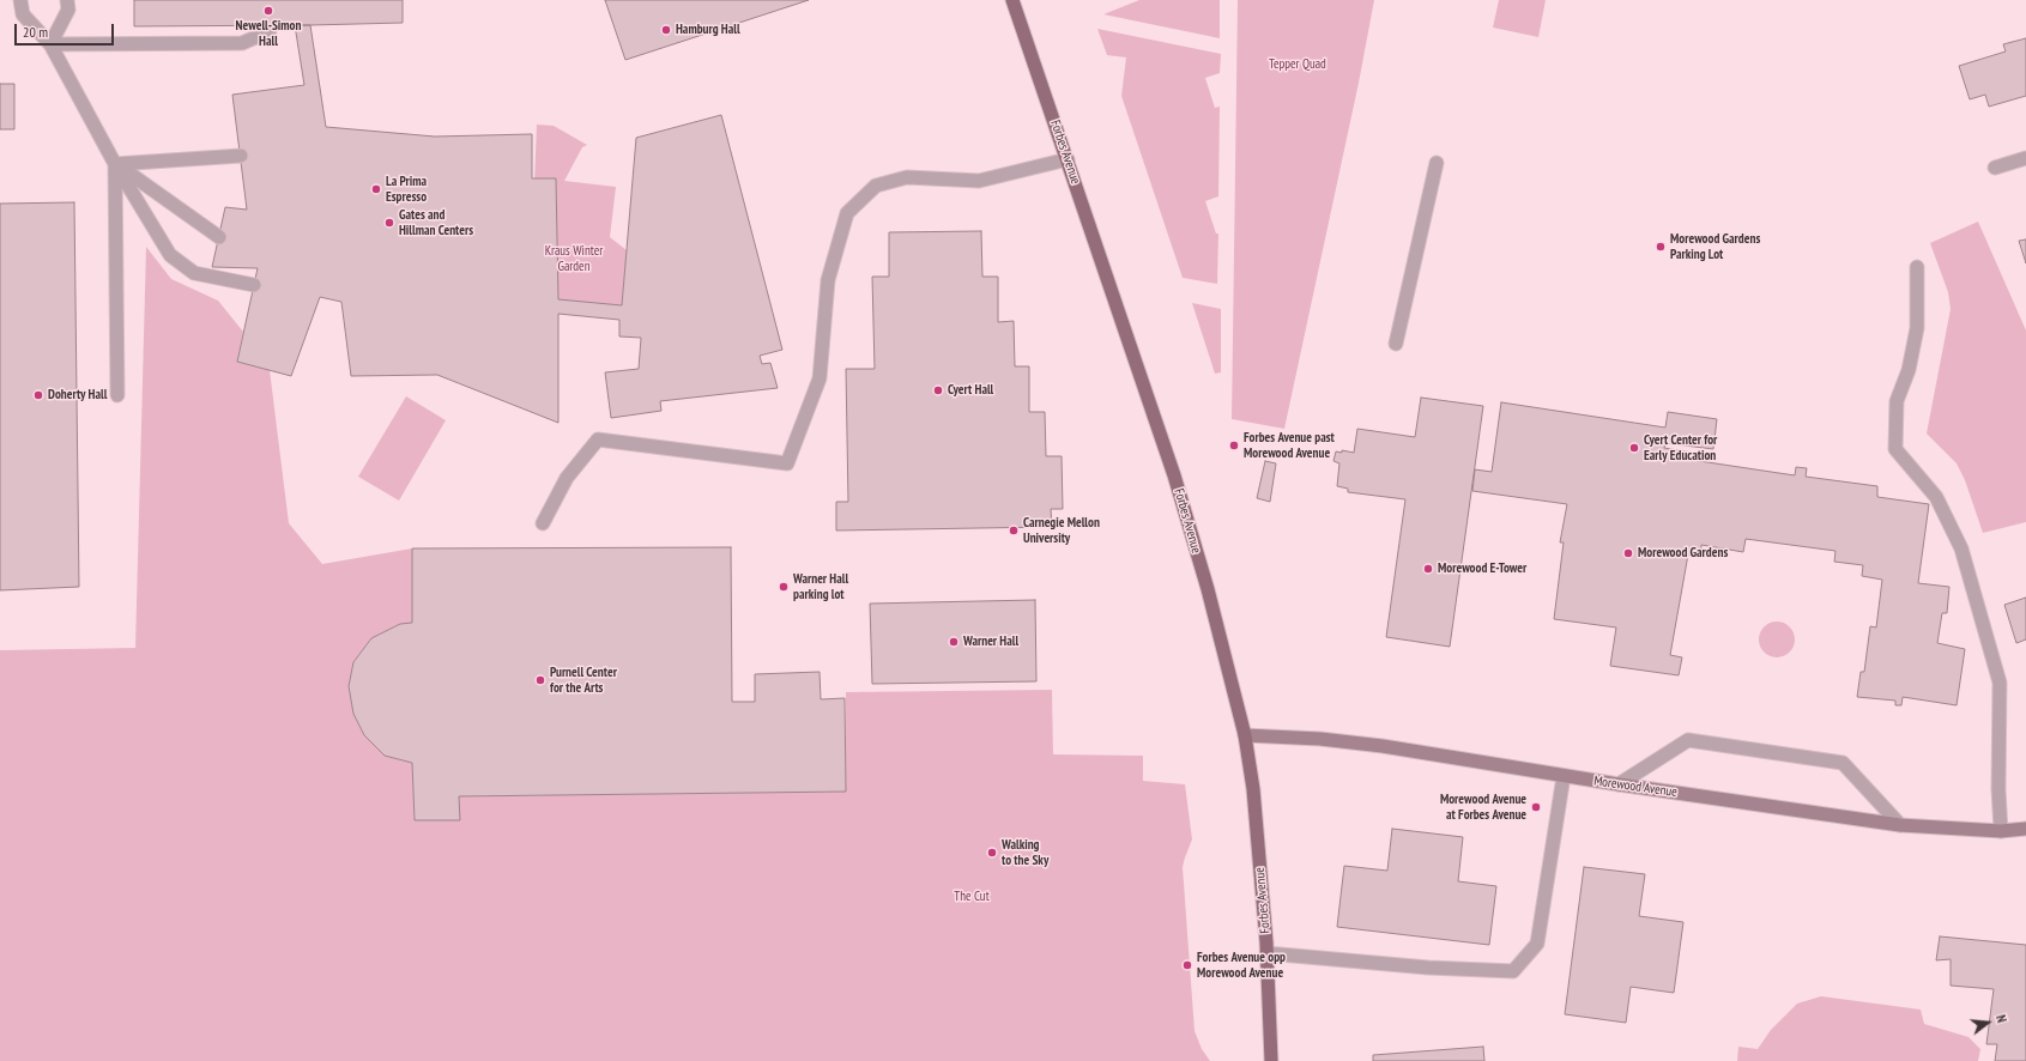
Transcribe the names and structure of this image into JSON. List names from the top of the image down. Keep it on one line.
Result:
{"streets":{"main road":["Forbes Avenue","Morewood Avenue"]},"crossings":[["Forbes Avenue","Morewood Avenue"]],"parks":["Tepper Quad","Kraus Winter Garden","The Cut"],"places":["Newell-Simon Hall","Hamburg Hall","La Prima Espresso","Gates and Hillman Centers","Morewood Gardens Parking Lot","Cyert Hall","Doherty Hall","Forbes Avenue past Morewood Avenue","Cyert Center for Early Education","Carnegie Mellon University","Morewood Gardens","Morewood E-Tower","Warner Hall parking lot","Warner Hall","Purnell Center for the Arts","Morewood Avenue at Forbes Avenue","Walking to the Sky","Forbes Avenue opp Morewood Avenue"],"scale_bar":"20 m","north":"right"}
